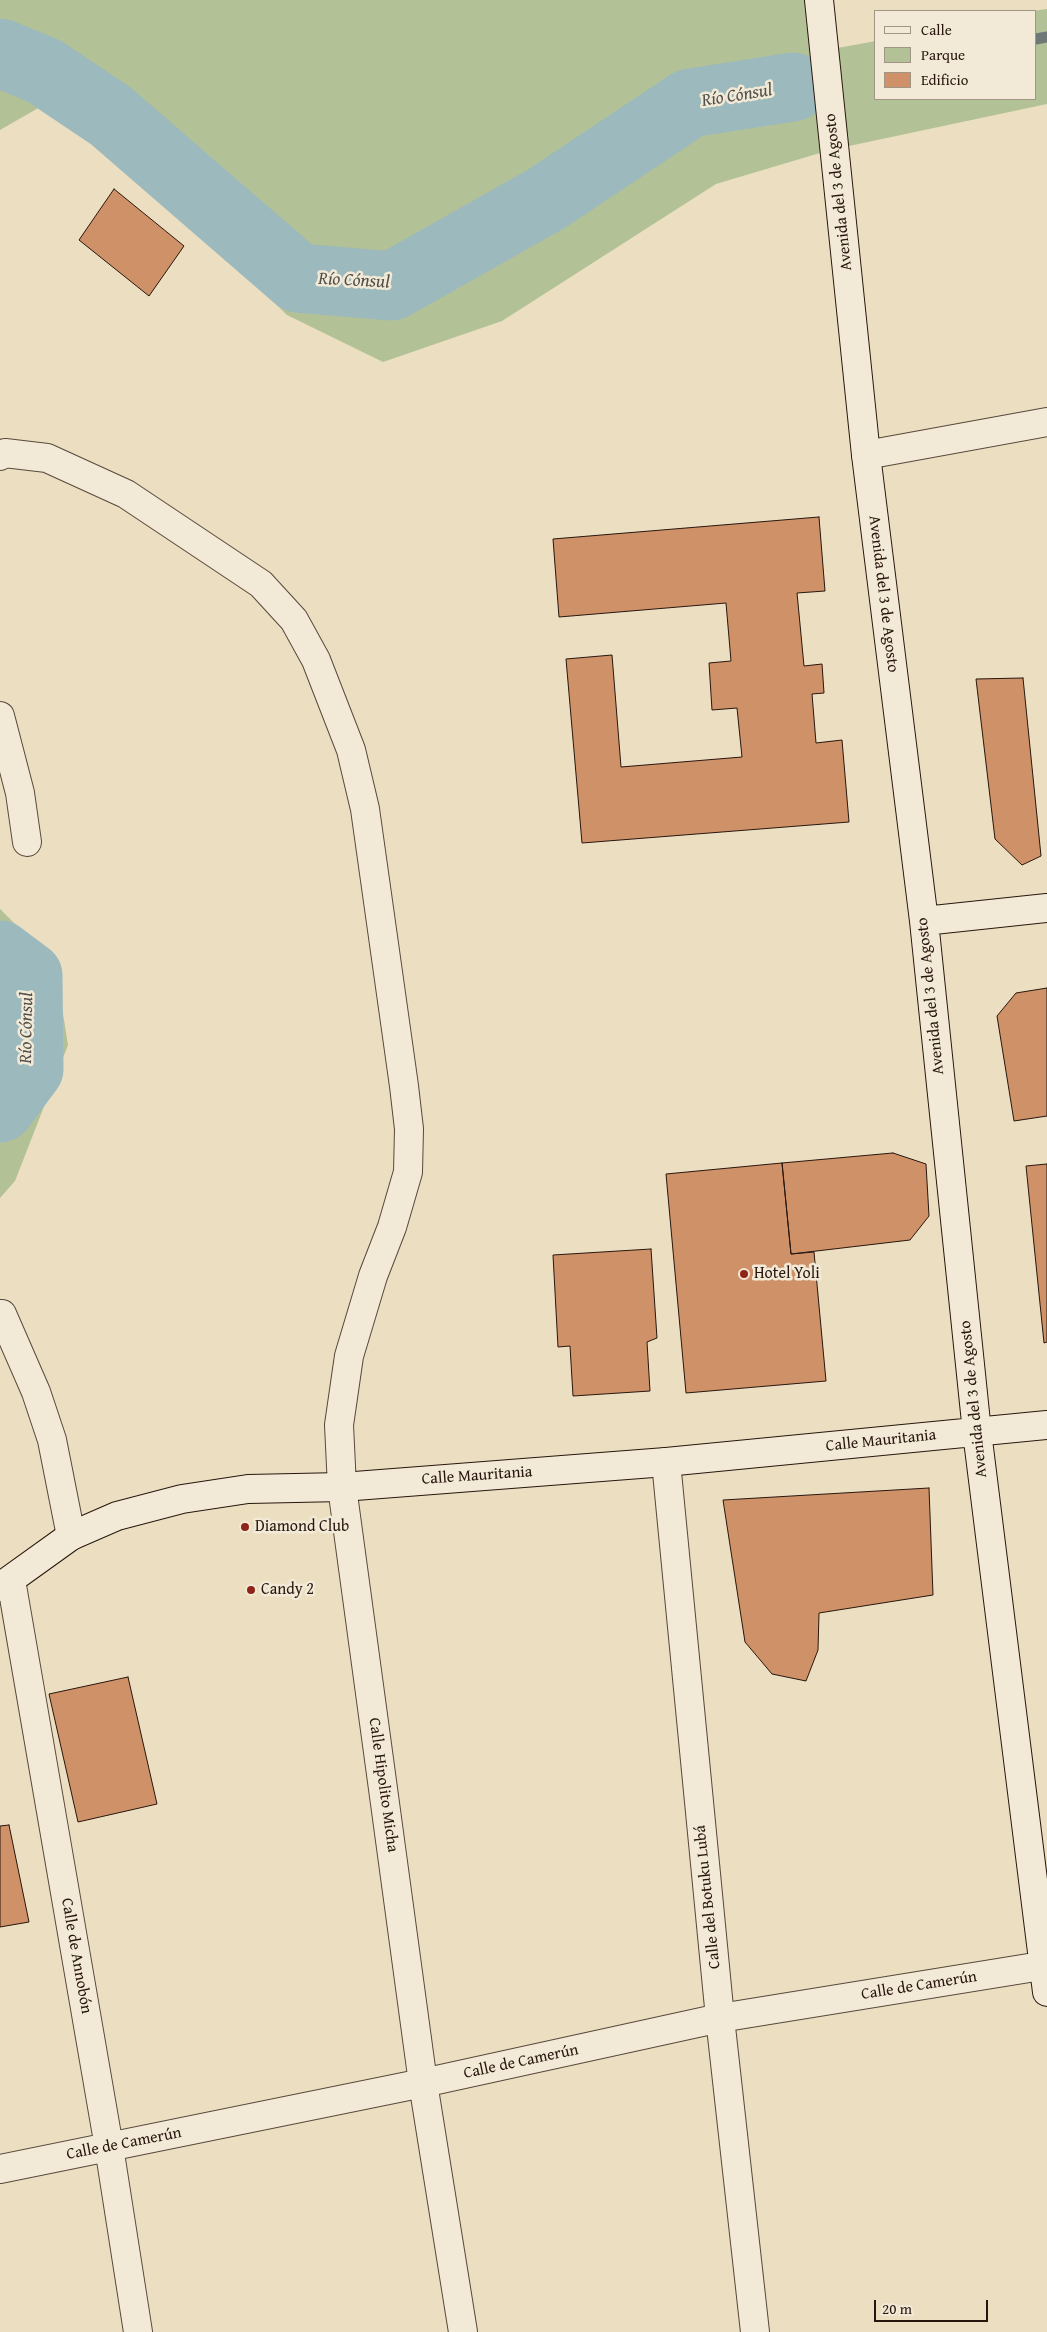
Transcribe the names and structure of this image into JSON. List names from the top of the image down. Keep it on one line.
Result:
{"streets":{"street":["Avenida del 3 de Agosto","Calle Mauritania","Calle Hipolito Micha","Calle del Botuku Lubá","Calle de Annobón","Calle de Camerún"]},"crossings":[["Avenida del 3 de Agosto","Calle Mauritania"],["Avenida del 3 de Agosto","Calle de Camerún"],["Calle Mauritania","Calle Hipolito Micha"],["Calle Mauritania","Calle del Botuku Lubá"],["Calle Mauritania","Calle de Annobón"],["Calle Hipolito Micha","Calle de Camerún"],["Calle del Botuku Lubá","Calle de Camerún"],["Calle de Annobón","Calle de Camerún"]],"water":["Río Cónsul"],"places":["Hotel Yoli","Diamond Club","Candy 2"],"legend":["Calle","Parque","Edificio"],"scale_bar":"20 m"}
